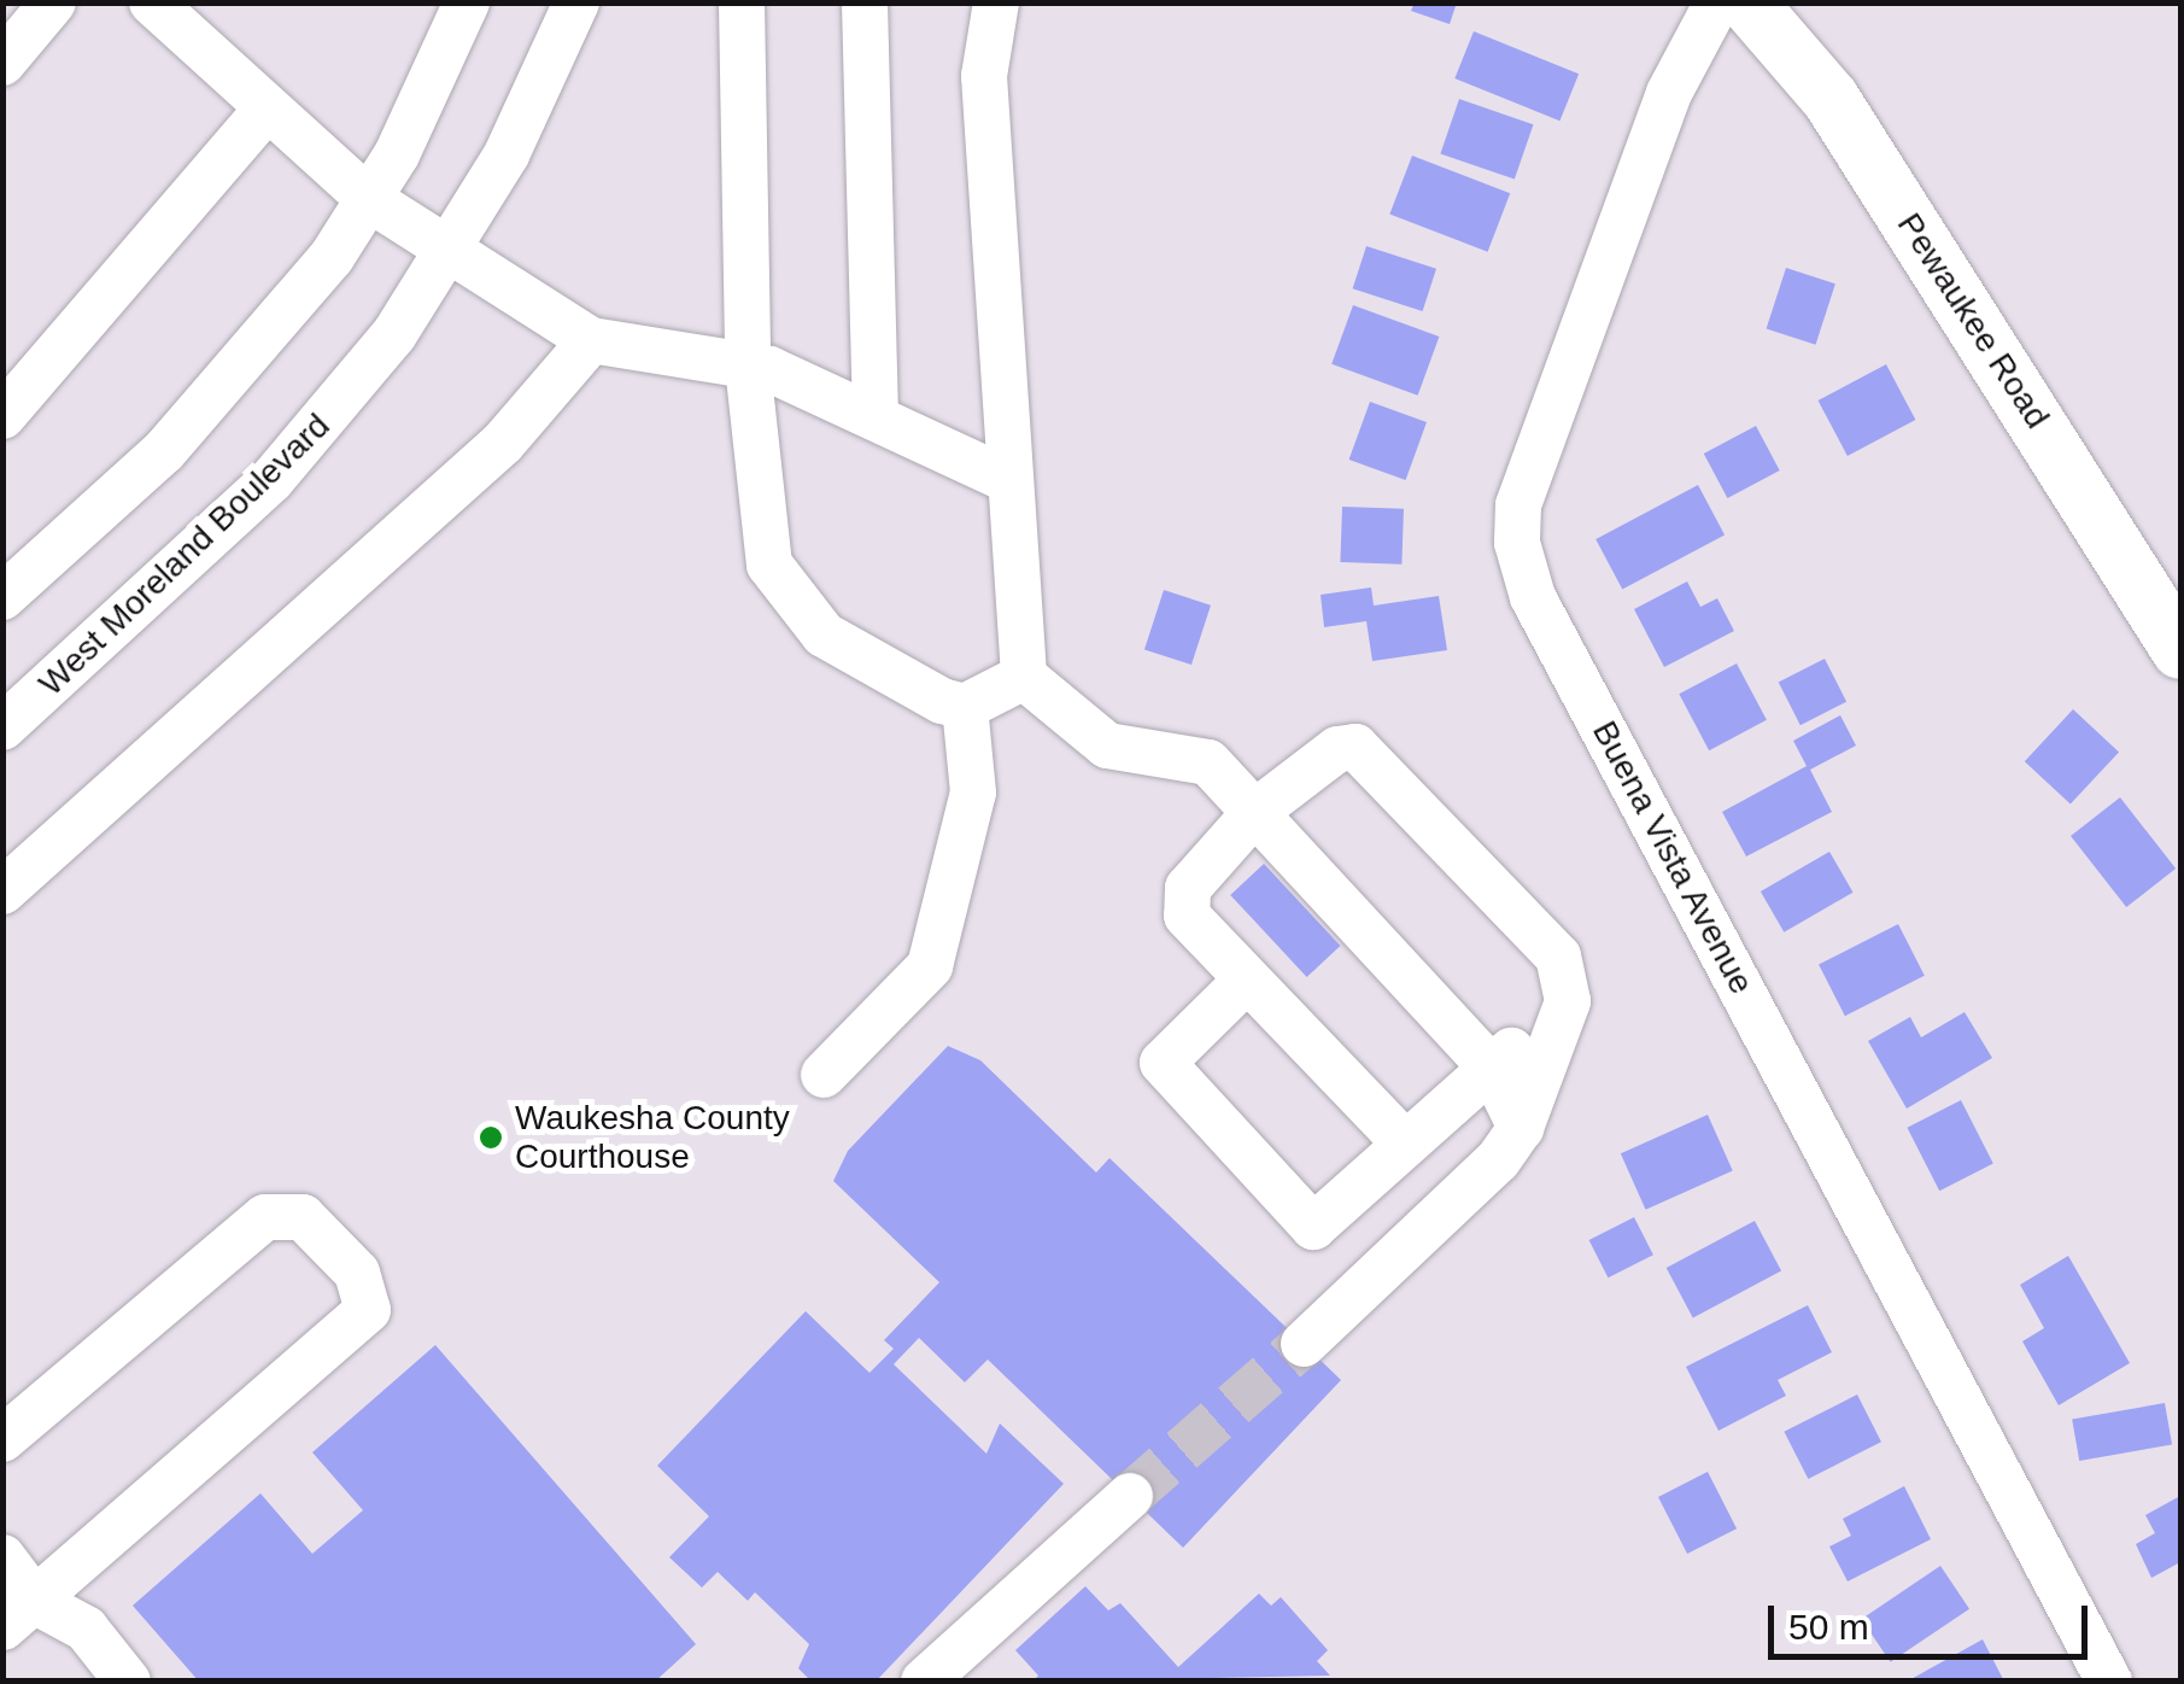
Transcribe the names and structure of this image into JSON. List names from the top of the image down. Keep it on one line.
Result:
{"streets":{"main road":["Pewaukee Road"],"street":["West Moreland Boulevard","Buena Vista Avenue"]},"places":["Waukesha County Courthouse"],"scale_bar":"50 m"}
